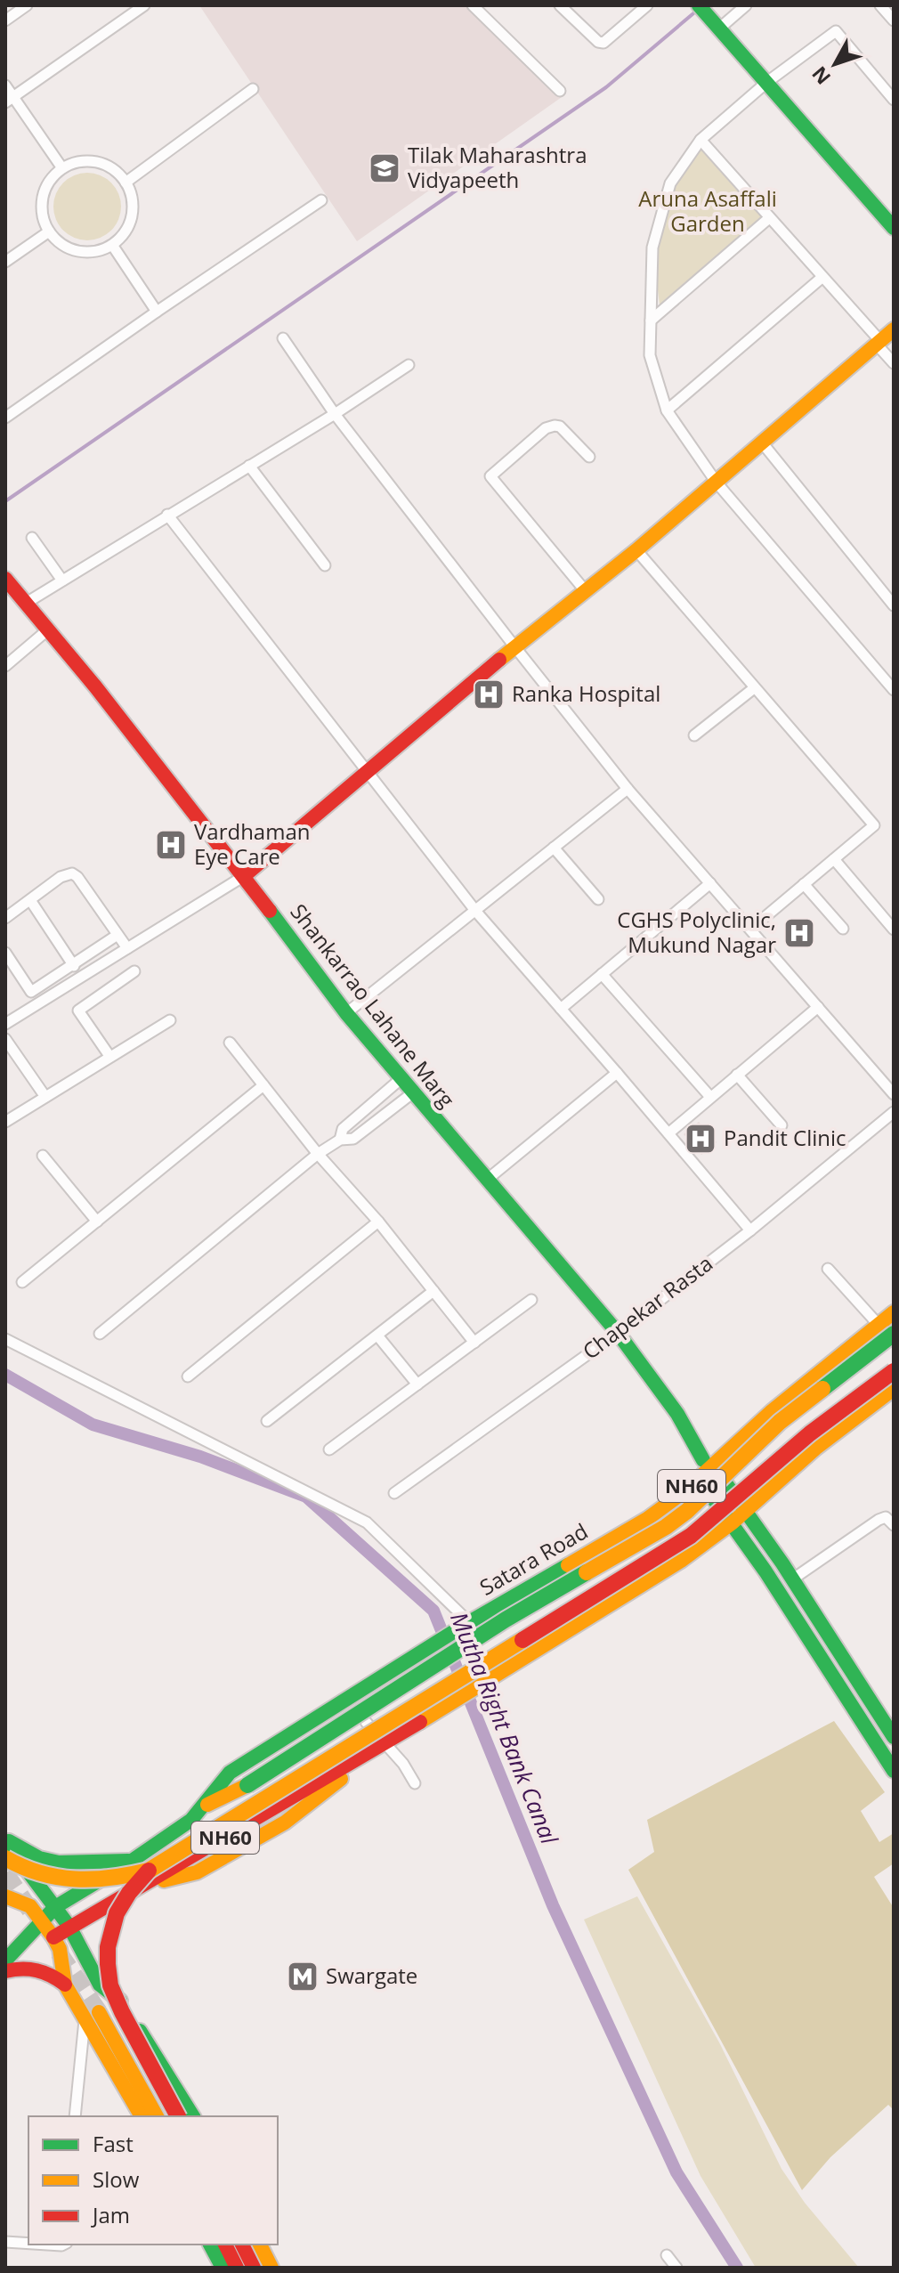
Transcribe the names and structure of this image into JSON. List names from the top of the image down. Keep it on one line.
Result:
{"streets":{"main road":["Shankarrao Lahane Marg","NH60","Satara Road"],"street":["Chapekar Rasta"]},"crossings":[["Shankarrao Lahane Marg","Chapekar Rasta"],["Shankarrao Lahane Marg","NH60"],["Shankarrao Lahane Marg","Satara Road"],["NH60","Satara Road"]],"water":["Mutha Right Bank Canal"],"parks":["Aruna Asaffali Garden"],"places":{"school or university":["Tilak Maharashtra Vidyapeeth"],"hospital":["Ranka Hospital","Vardhaman Eye Care","CGHS Polyclinic, Mukund Nagar","Pandit Clinic"],"metro station":["Swargate"]},"legend":["Fast","Slow","Jam"],"north":"bottom left"}
